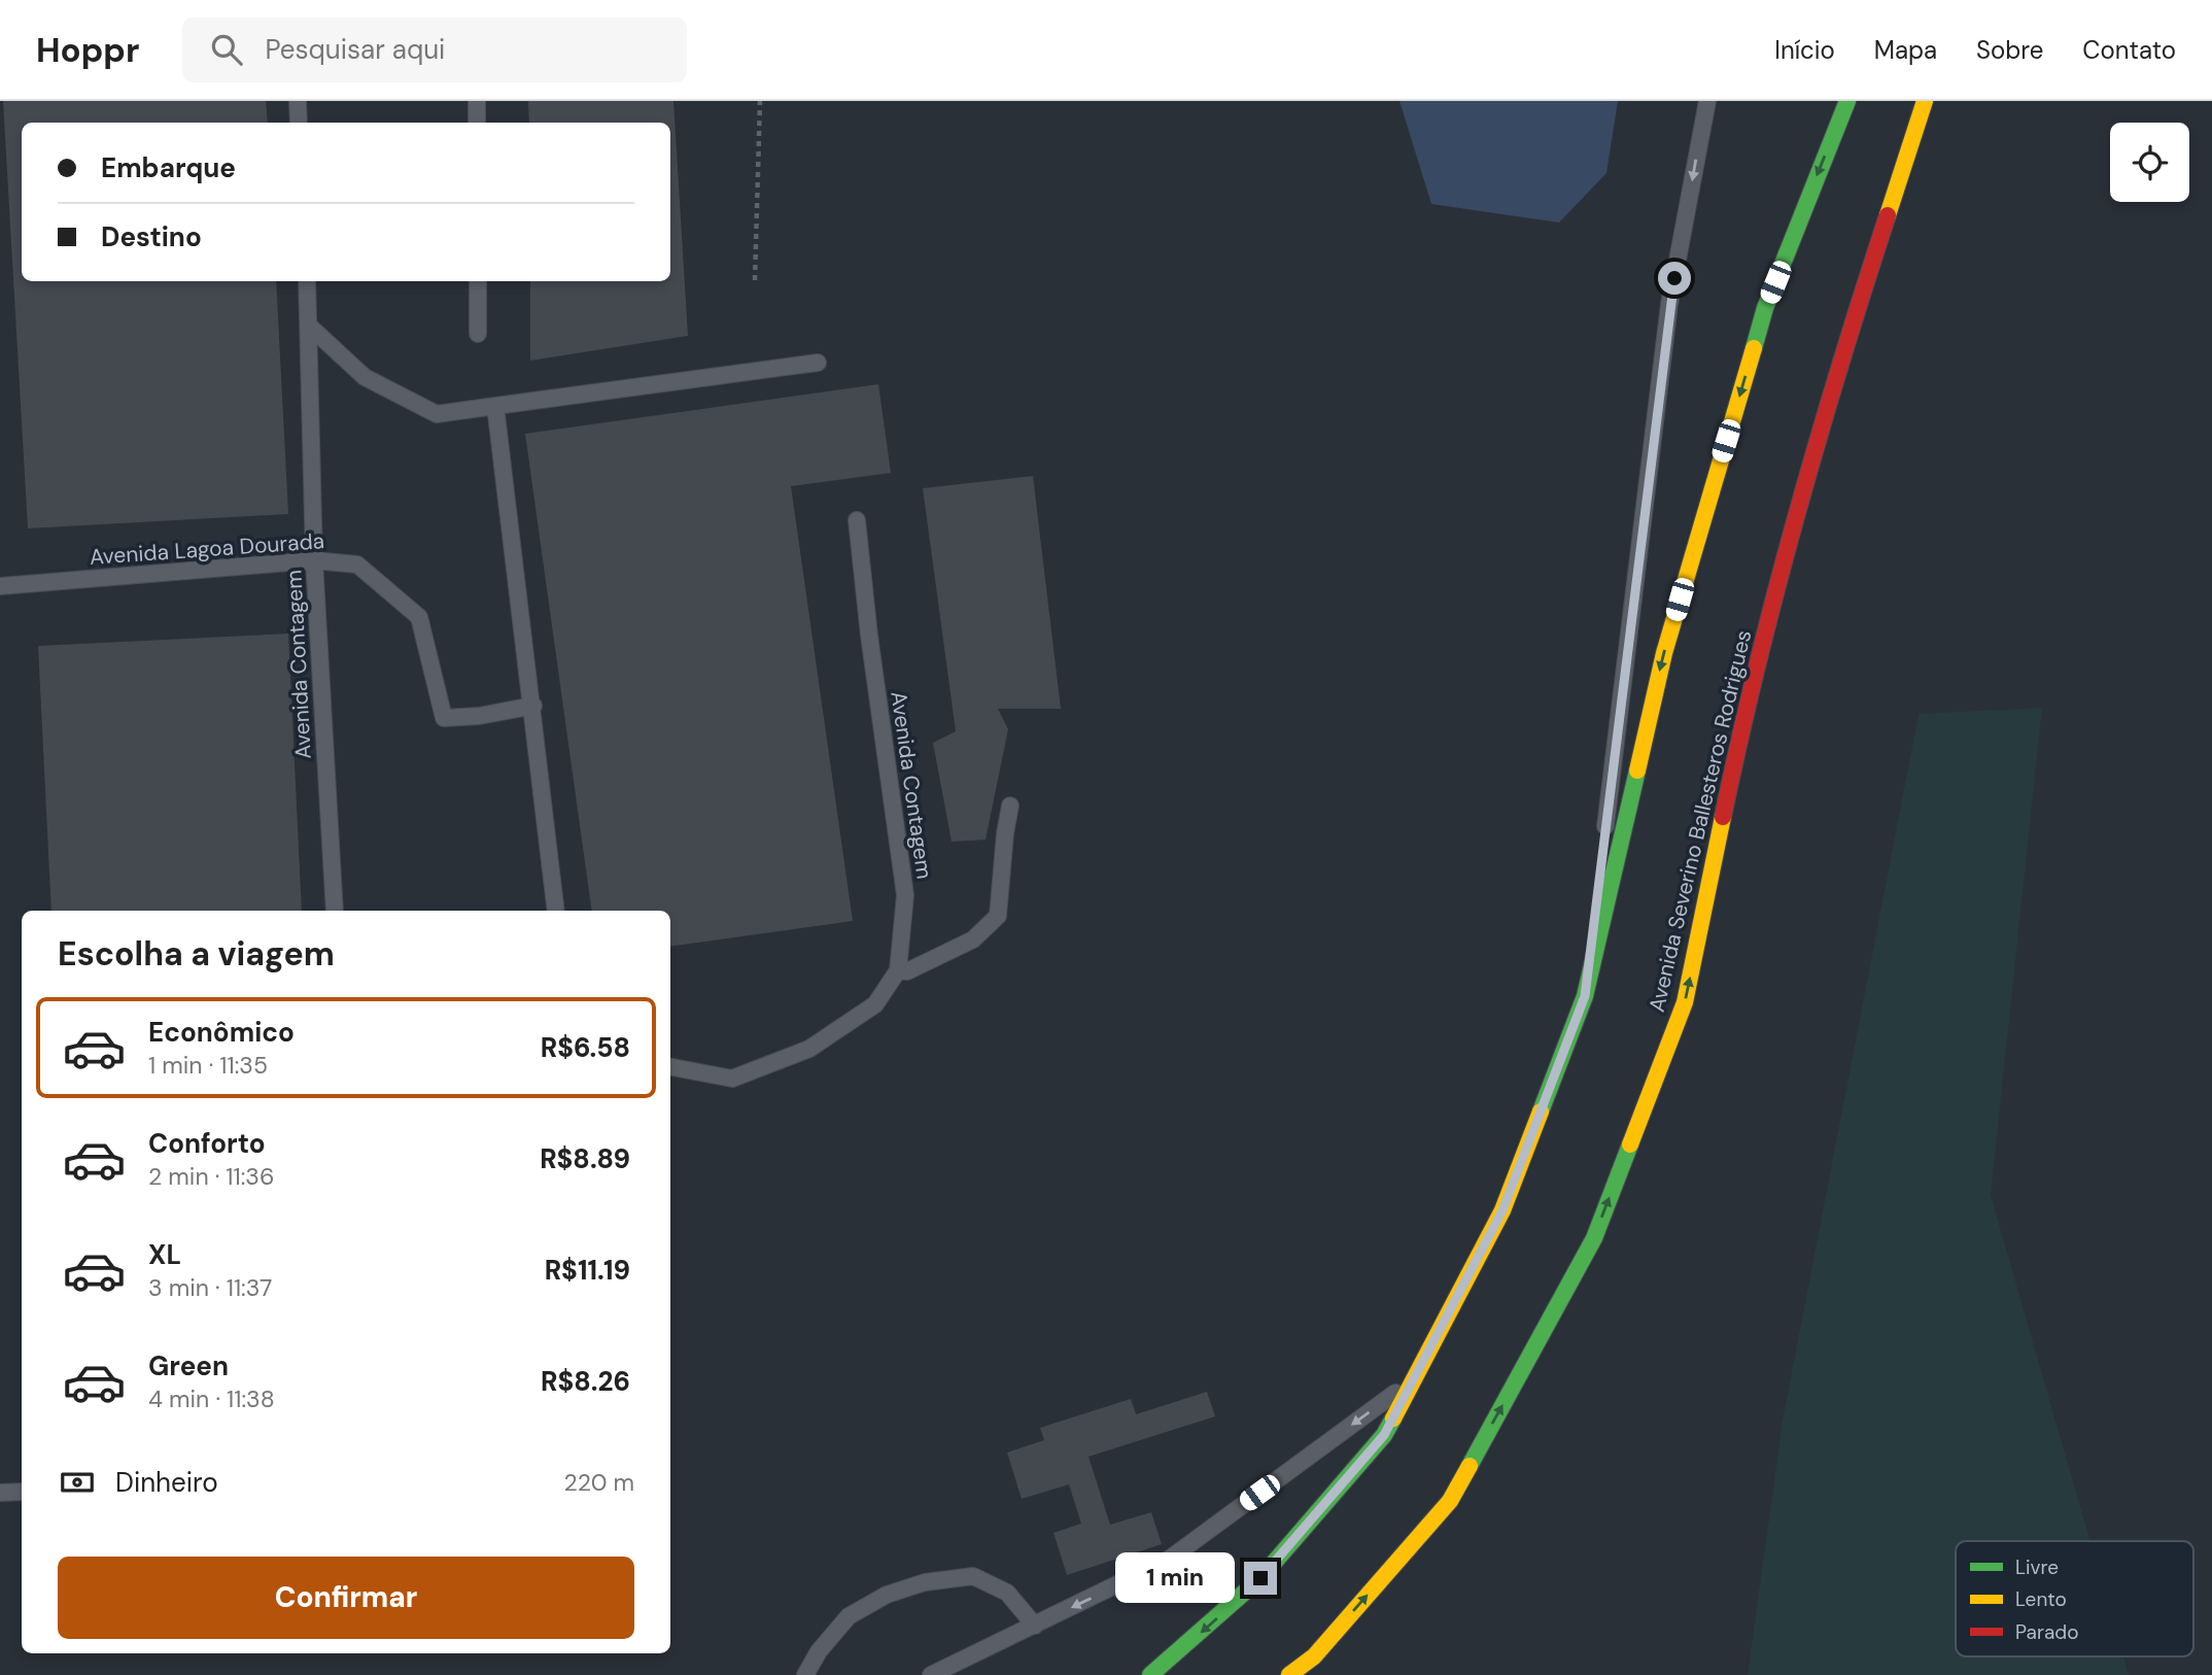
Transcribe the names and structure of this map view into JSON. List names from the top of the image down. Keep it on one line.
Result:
{"streets":{"main road":["Avenida Severino Ballesteros Rodrigues"],"lane":["Avenida Lagoa Dourada","Avenida Contagem"]},"crossings":[["Avenida Lagoa Dourada","Avenida Contagem"]],"legend":["Livre","Lento","Parado"],"page":{"header":"Hoppr","search":"Pesquisar aqui","nav":["Início","Mapa","Sobre","Contato"],"banner":["Embarque","Destino"],"heading":"Escolha a viagem","list":[{"name":"Econômico","note":"1 min · 11:35","value":"R$6.58"},{"name":"Conforto","note":"2 min · 11:36","value":"R$8.89"},{"name":"XL","note":"3 min · 11:37","value":"R$11.19"},{"name":"Green","note":"4 min · 11:38","value":"R$8.26"}],"pay":["Dinheiro","220 m"],"buttons":"Confirmar","bubble":"1 min"}}
